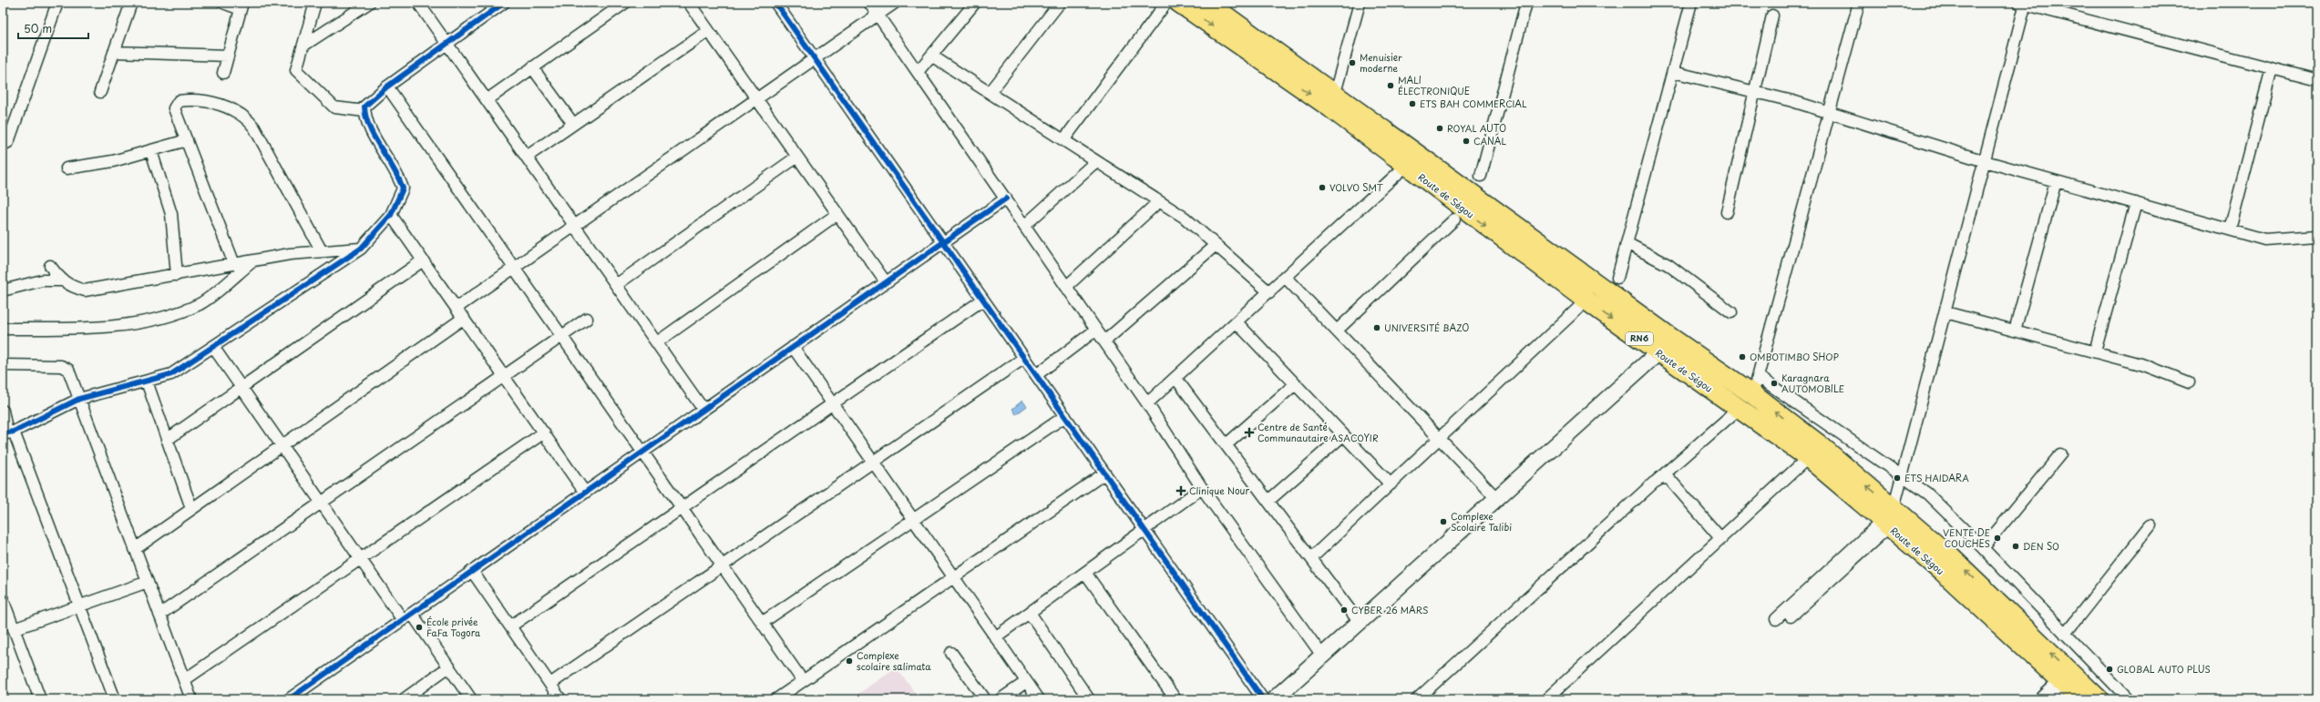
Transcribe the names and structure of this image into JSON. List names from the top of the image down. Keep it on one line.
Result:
{"streets":{"highway":["Route de Ségou","RN6"]},"places":{"other":["Menuisier moderne","MALI ÉLECTRONIQUE","ETS BAH COMMERCIAL","ROYAL AUTO","CANAL","VOLVO SMT","UNIVERSITÉ BAZO","OMBOTIMBO SHOP","Karagnara AUTOMOBILE","ETS HAIDARA","Complexe Scolaire Talibi","VENTE DE COUCHES","DEN SO","CYBER 26 MARS","École privée FaFa Togora","Complexe scolaire salimata","GLOBAL AUTO PLUS"],"health":["Centre de Santé Communautaire ASACOYIR","Clinique Nour"]},"scale_bar":"50 m"}
